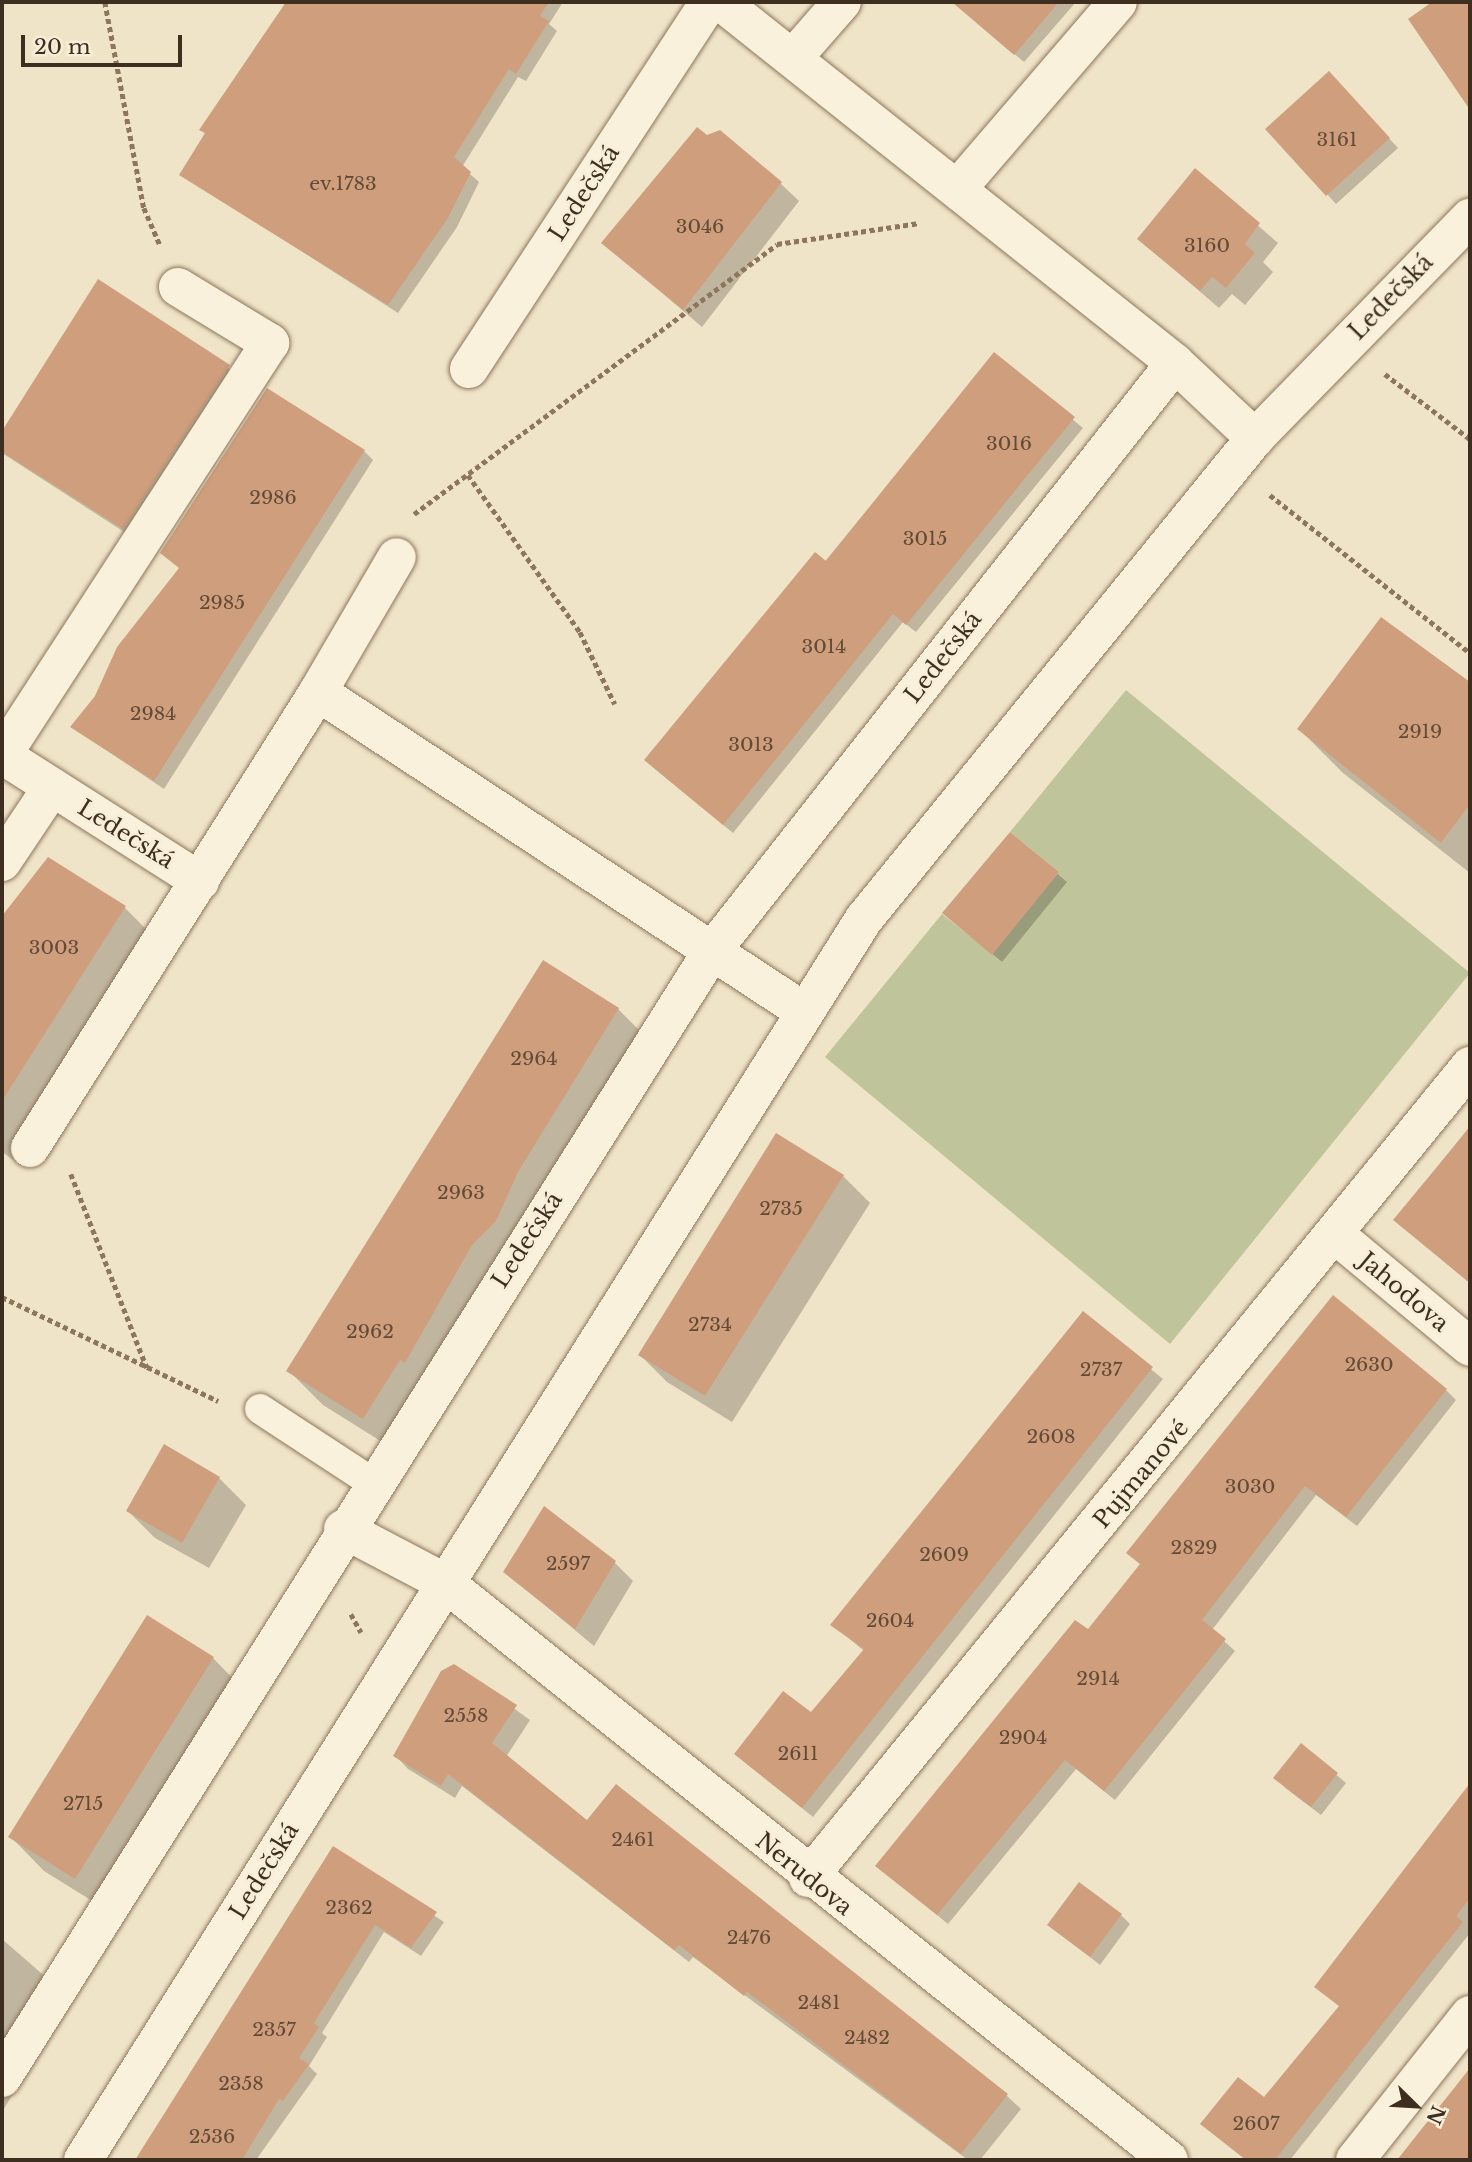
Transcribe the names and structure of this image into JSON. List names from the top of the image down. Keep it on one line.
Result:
{"streets":{"street":["Ledečská","Jahodova","Pujmanové","Nerudova"]},"crossings":[["Ledečská","Nerudova"],["Jahodova","Pujmanové"],["Pujmanové","Nerudova"]],"house_numbers":["3161","ev.1783","3046","3160","3016","2986","3015","2985","3014","2984","2919","3013","3003","2964","2963","2735","2734","2962","2630","2737","2608","3030","2829","2609","2597","2604","2914","2558","2904","2611","2715","2461","2362","2476","2481","2357","2482","2358","2607","2536"],"scale_bar":"20 m","north":"bottom right"}
